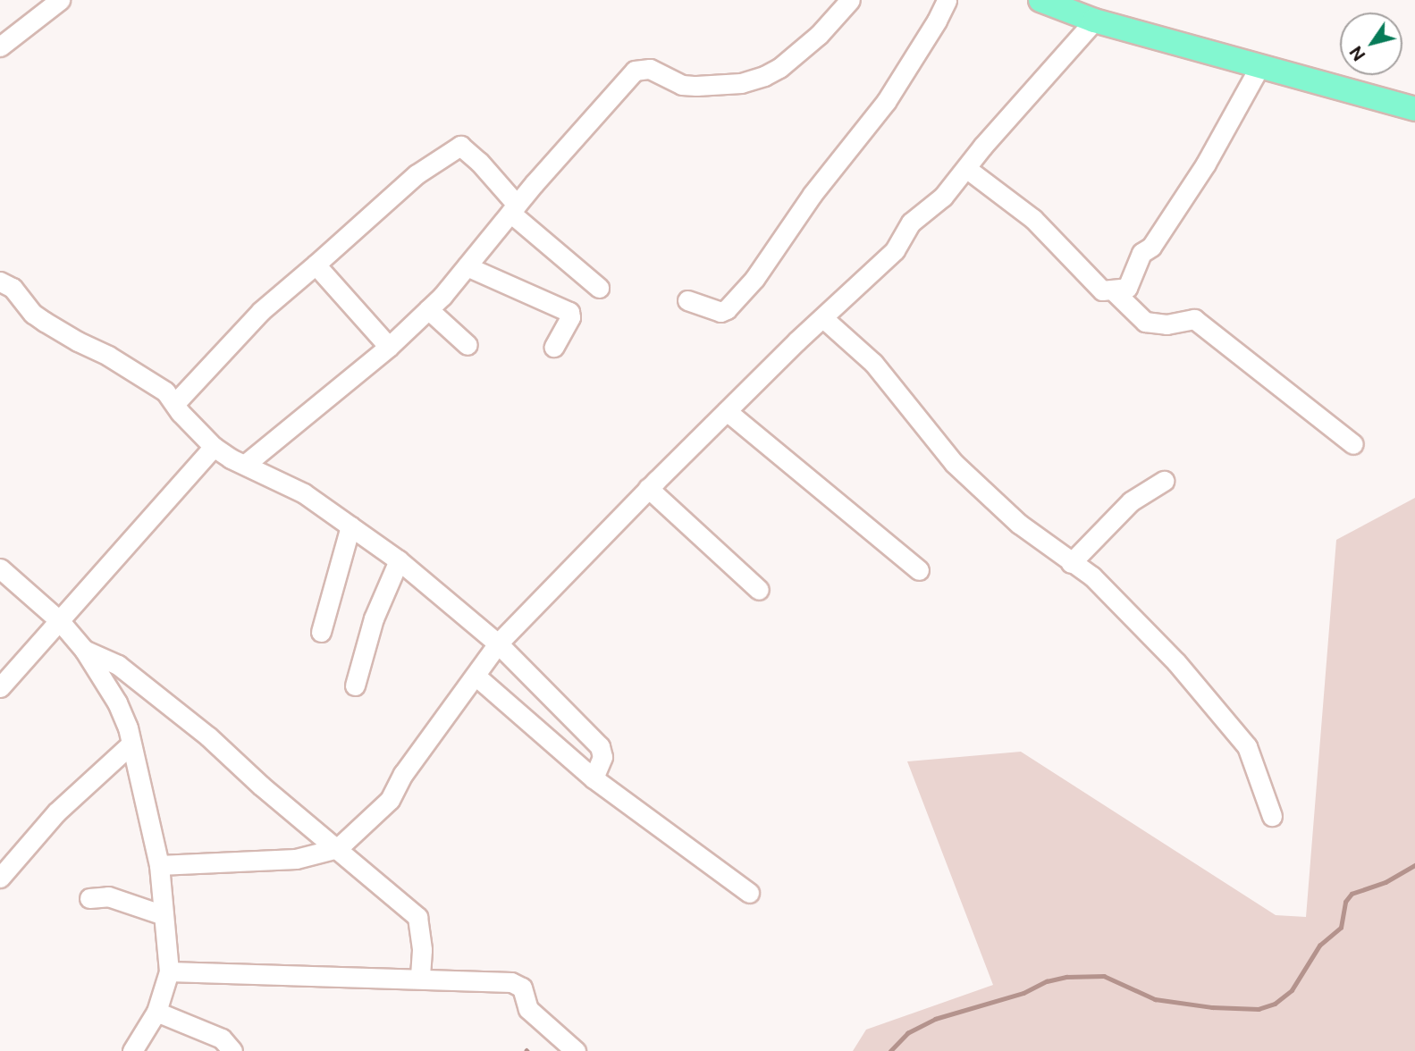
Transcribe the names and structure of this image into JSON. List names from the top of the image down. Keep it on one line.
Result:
{"north":"bottom left"}
